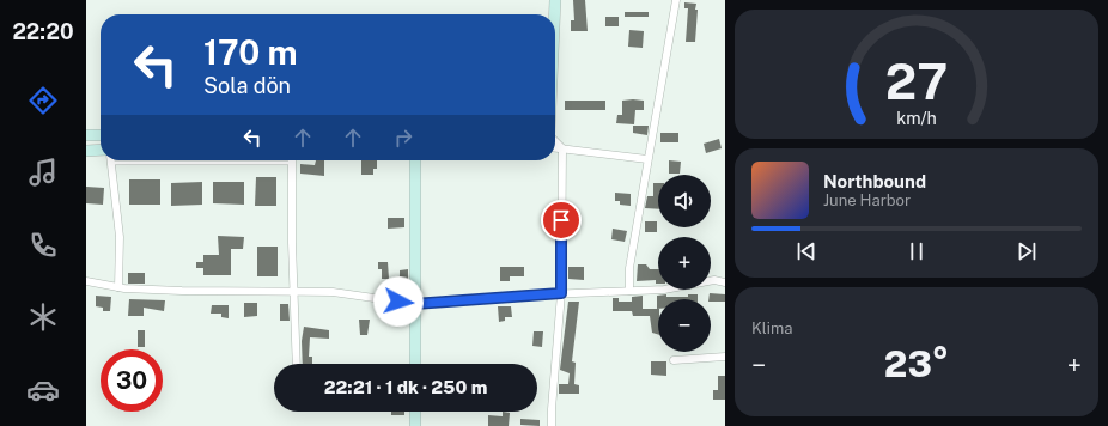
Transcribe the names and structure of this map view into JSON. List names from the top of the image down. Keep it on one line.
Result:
{"page":{"tabs":"22:20","turn":["170 m","Sola dön"],"song":["Northbound","June Harbor"],"map_buttons":["+","−"],"tile":"Klima","heat":["−","23°","+"],"limit":"30","trip":"22:21 · 1 dk · 250 m","gauge":["27","km/h"]}}
